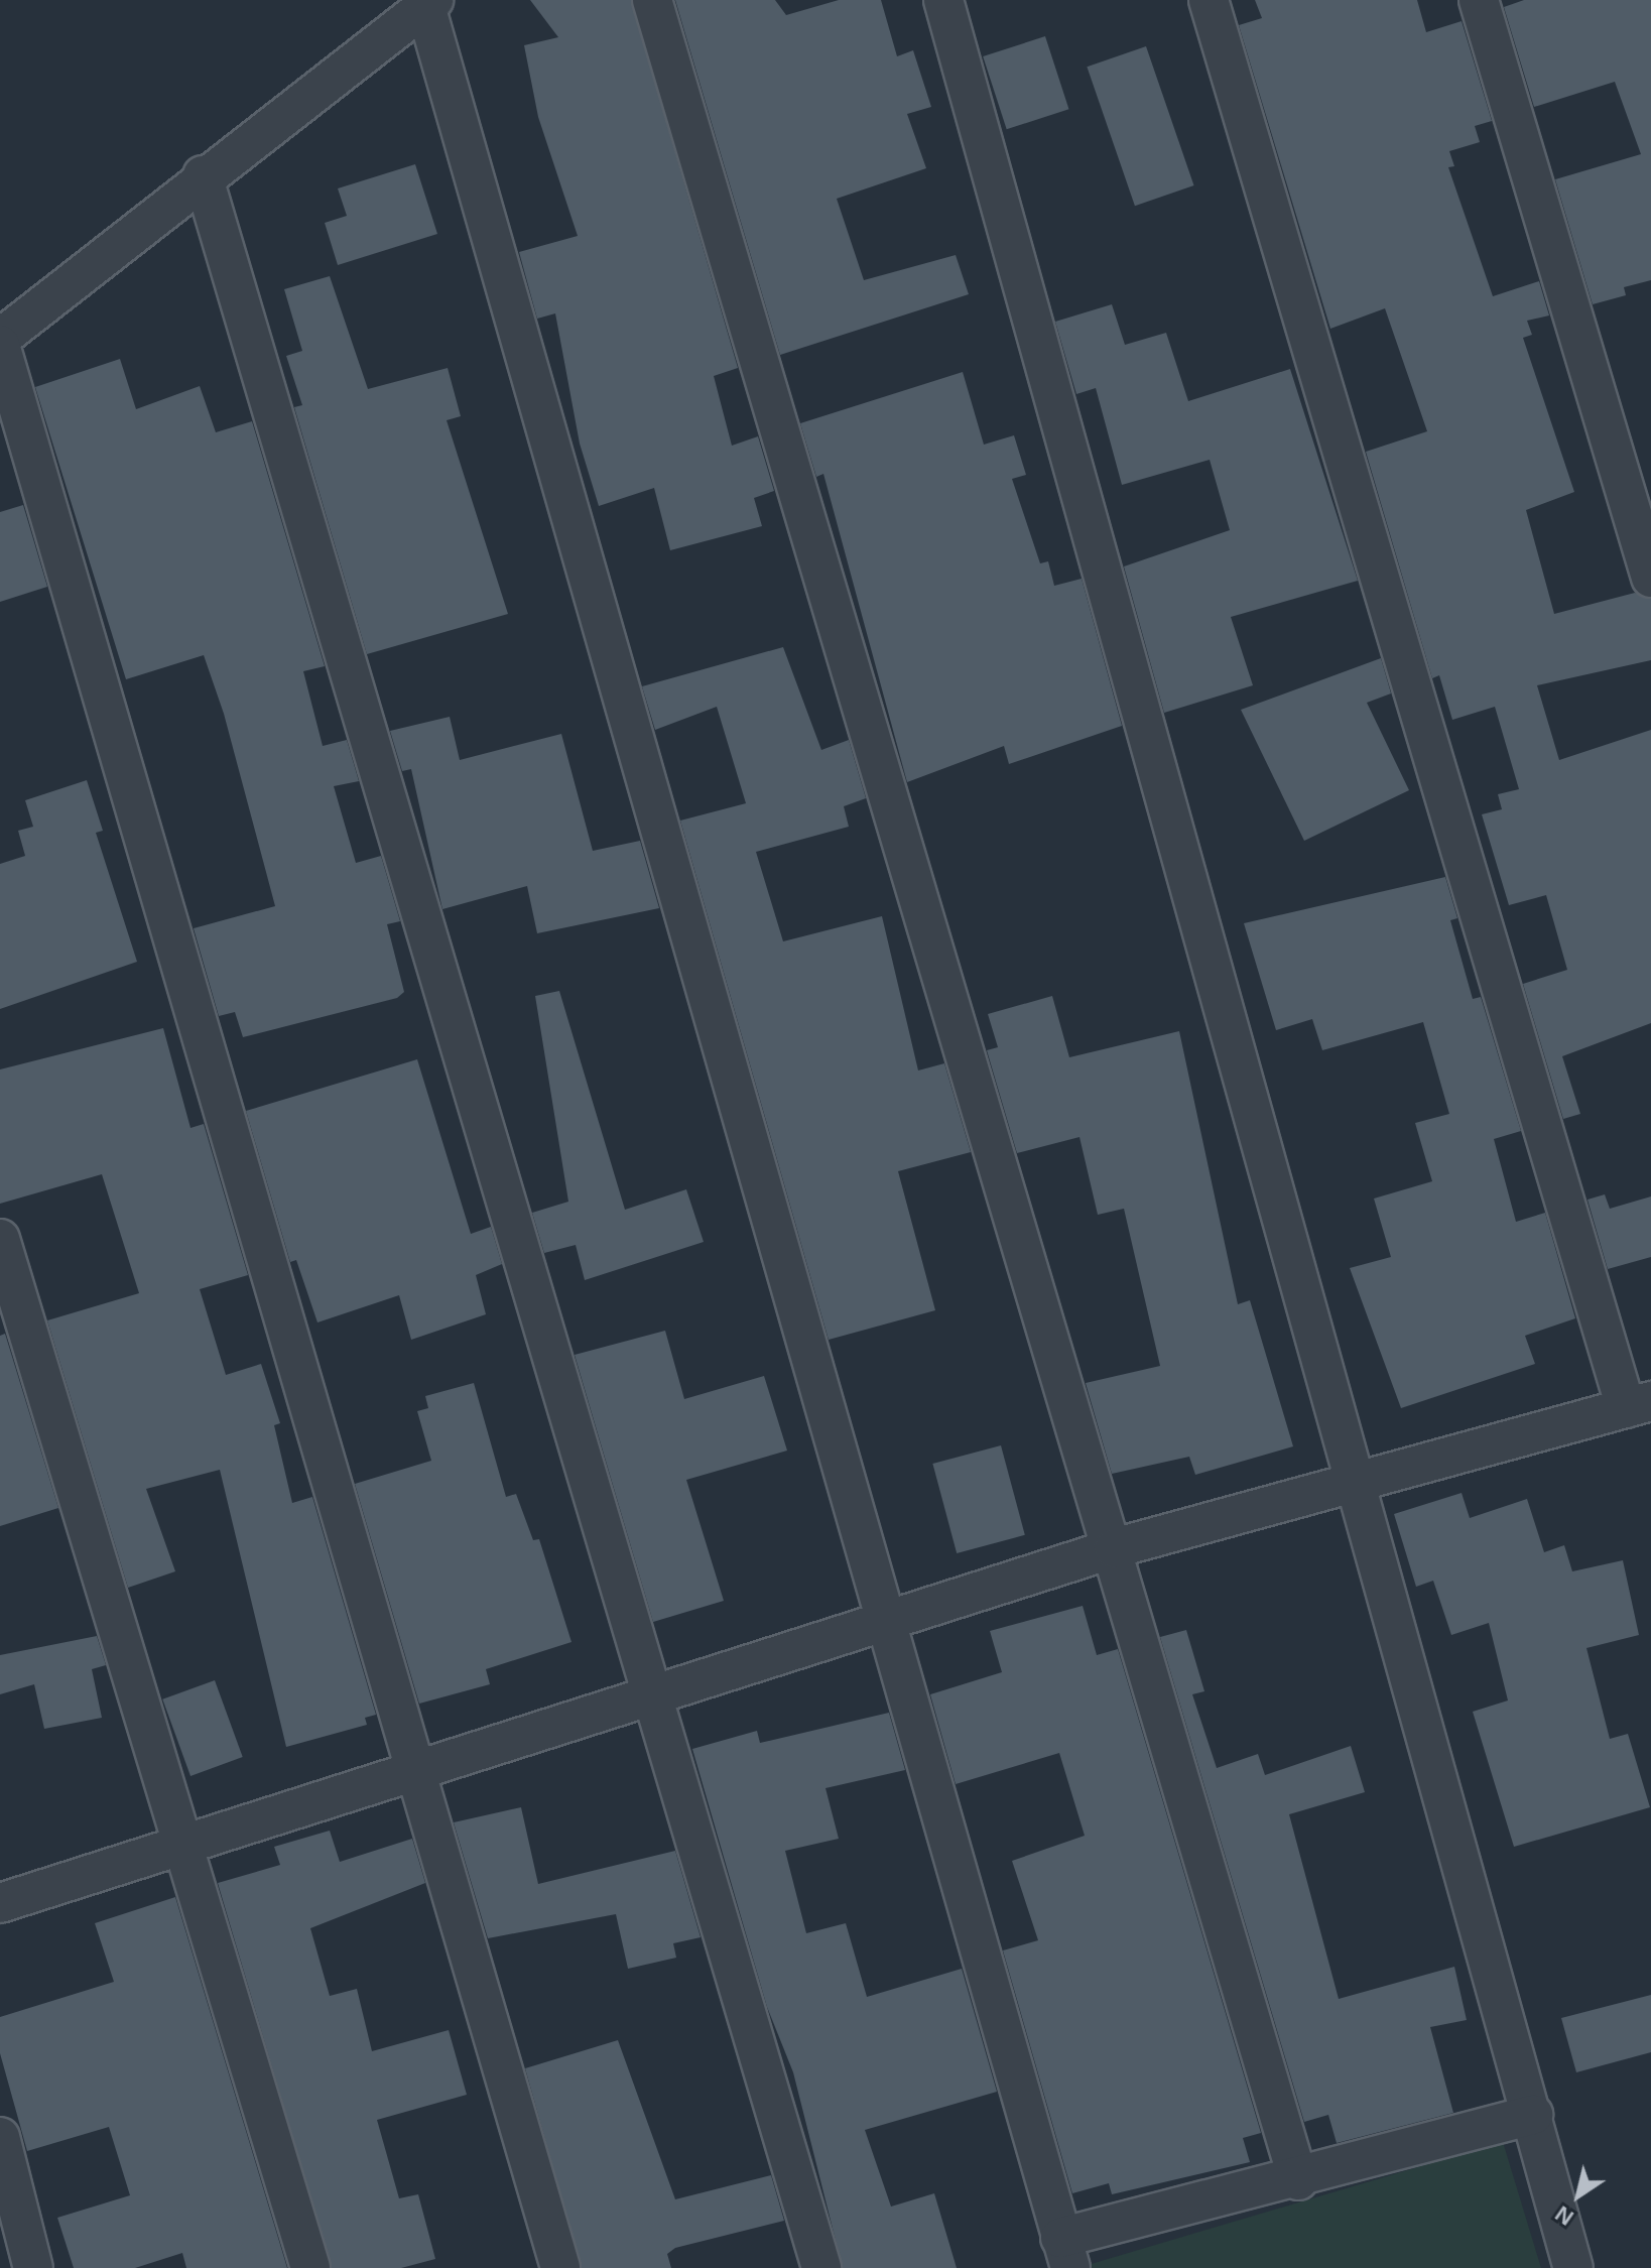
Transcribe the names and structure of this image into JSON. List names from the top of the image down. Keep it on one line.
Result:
{"north":"bottom left"}
